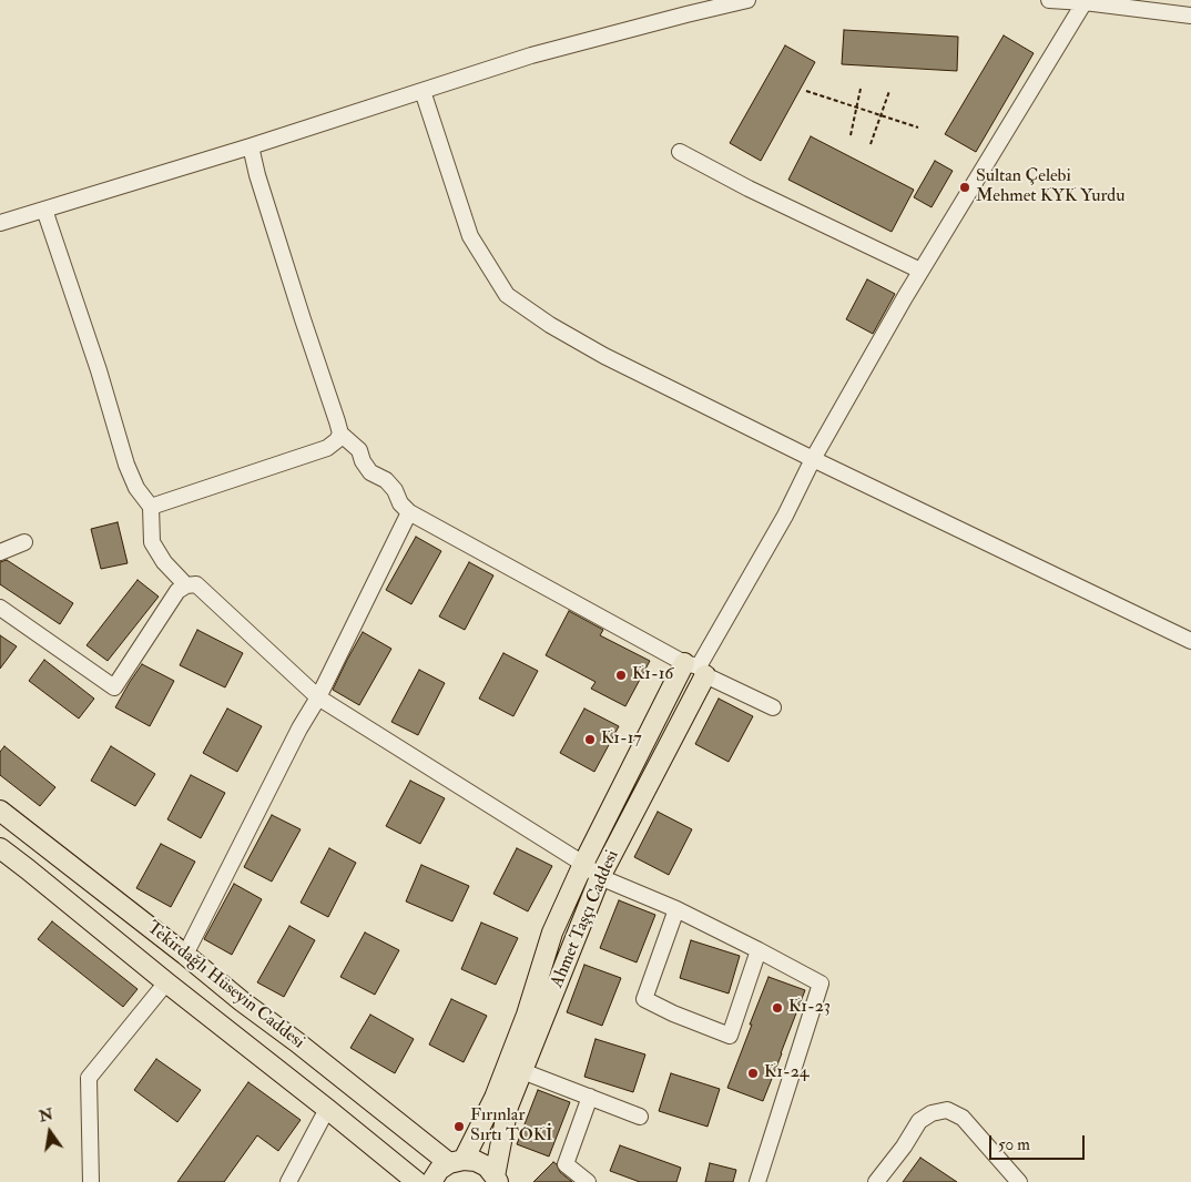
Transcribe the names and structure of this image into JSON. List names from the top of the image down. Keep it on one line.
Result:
{"streets":{"main road":["Ahmet Taşçı Caddesi","Tekirdağlı Hüseyin Caddesi"]},"crossings":[["Ahmet Taşçı Caddesi","Tekirdağlı Hüseyin Caddesi"]],"places":["Sultan Çelebi Mehmet KYK Yurdu","K1-16","K1-17","K1-23","K1-24","Fırınlar Sırtı TOKİ"],"scale_bar":"50 m","north":"top"}
